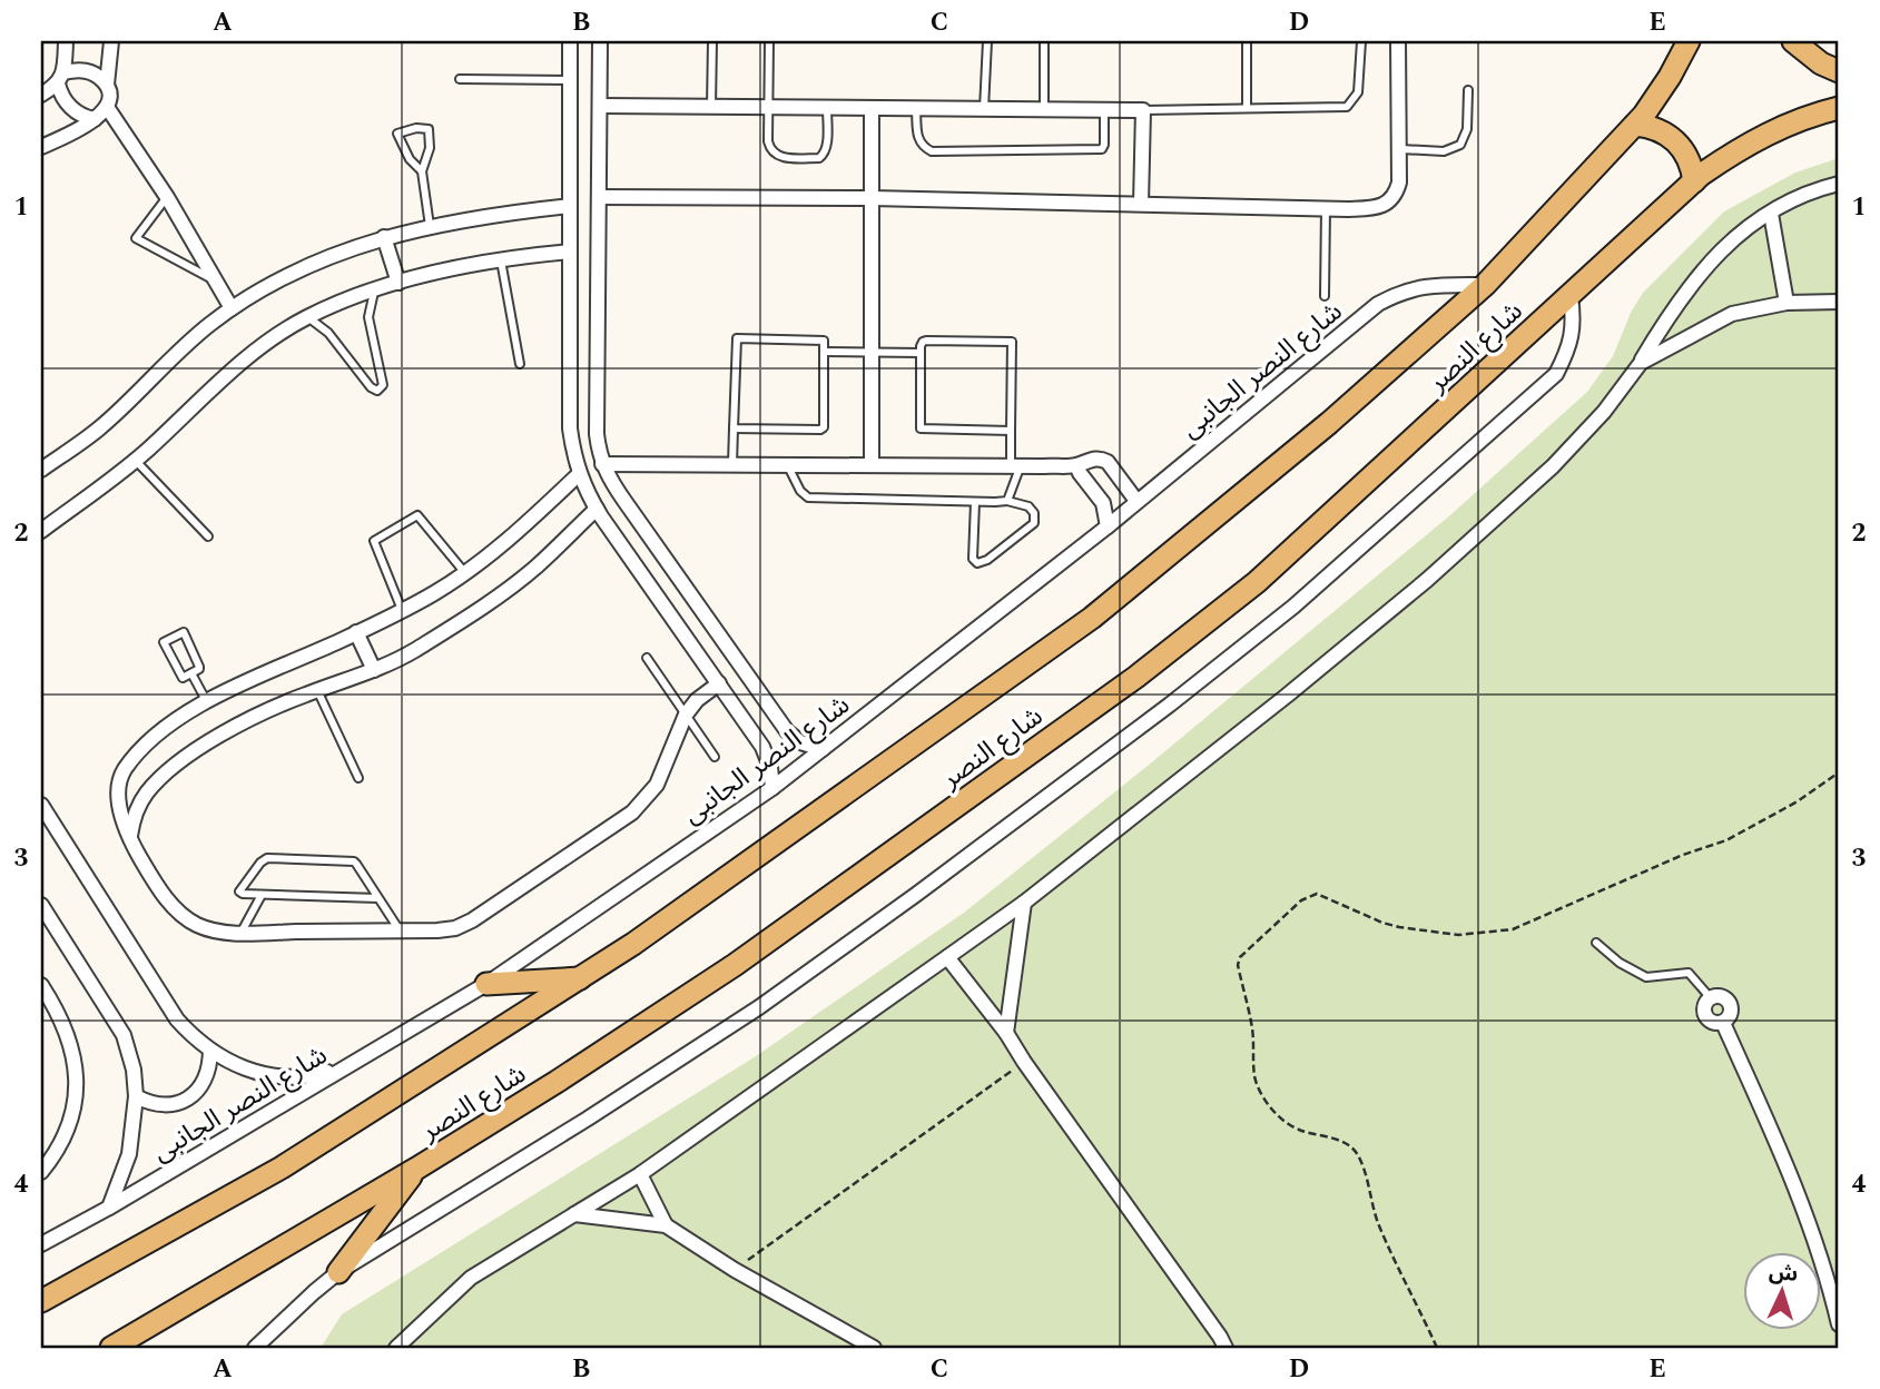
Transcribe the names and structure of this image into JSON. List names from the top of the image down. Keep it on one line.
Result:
{"streets":{"main road":["شارع النصر"],"street":["شارع النصر الجانبى"]},"crossings":[["شارع النصر","شارع النصر الجانبى"]],"north":"top","grid":{"columns":["A","B","C","D","E"],"rows":["1","2","3","4"]}}
